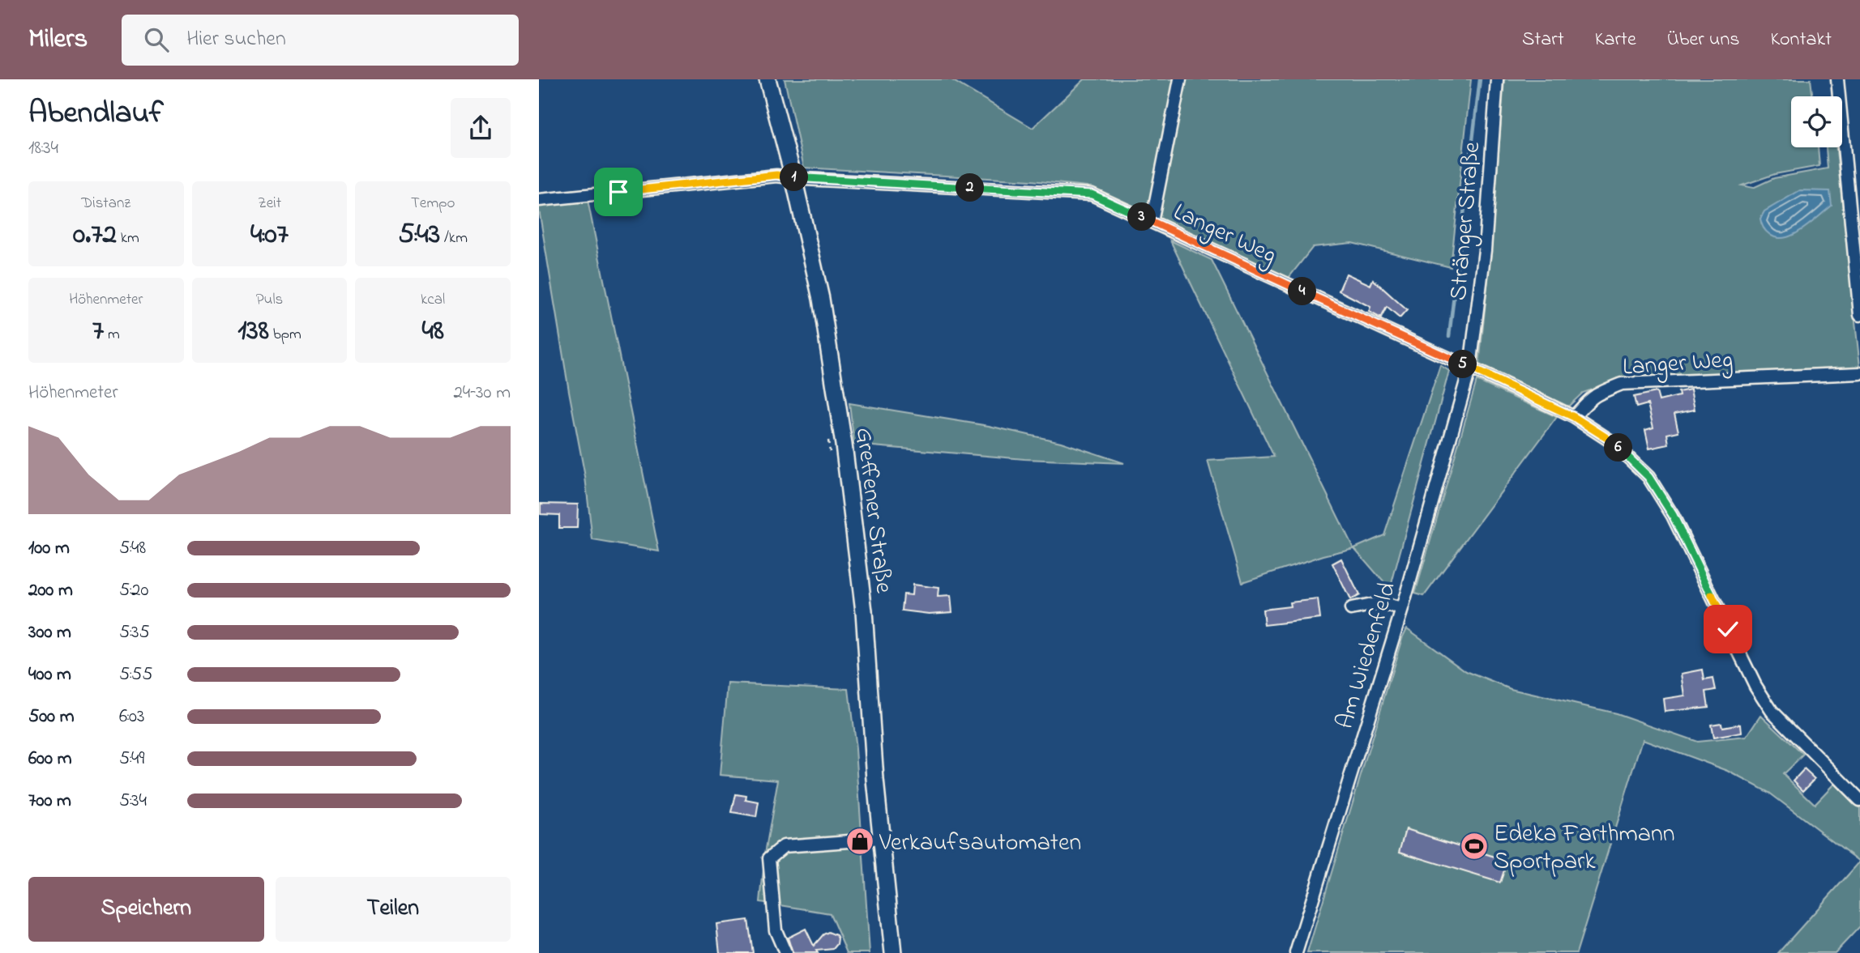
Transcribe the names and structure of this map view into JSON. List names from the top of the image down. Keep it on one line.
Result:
{"streets":{"main road":["Greffener Straße"],"street":["Stränger Straße","Langer Weg","Am Wiedenfeld"]},"crossings":[["Stränger Straße","Langer Weg"],["Stränger Straße","Am Wiedenfeld"],["Langer Weg","Greffener Straße"],["Langer Weg","Am Wiedenfeld"]],"places":{"shop":["Verkaufsautomaten"],"sports":["Edeka Farthmann Sportpark"]},"page":{"header":"Milers","search":"Hier suchen","nav":["Start","Karte","Über uns","Kontakt"],"heading":["Abendlauf","18:34"],"pins":["1","2","3","4","5","6"],"stats":[["Distanz","0.72 km"],["Zeit","4:07"],["Tempo","5:43 /km"],["Höhenmeter","7 m"],["Puls","138 bpm"],["kcal","48"]],"chart":["Höhenmeter","24–30 m"],"list":[{"name":"100 m","note":"5:48"},{"name":"200 m","note":"5:20"},{"name":"300 m","note":"5:35"},{"name":"400 m","note":"5:55"},{"name":"500 m","note":"6:03"},{"name":"600 m","note":"5:49"},{"name":"700 m","note":"5:34"}],"buttons":["Speichern","Teilen"]}}
